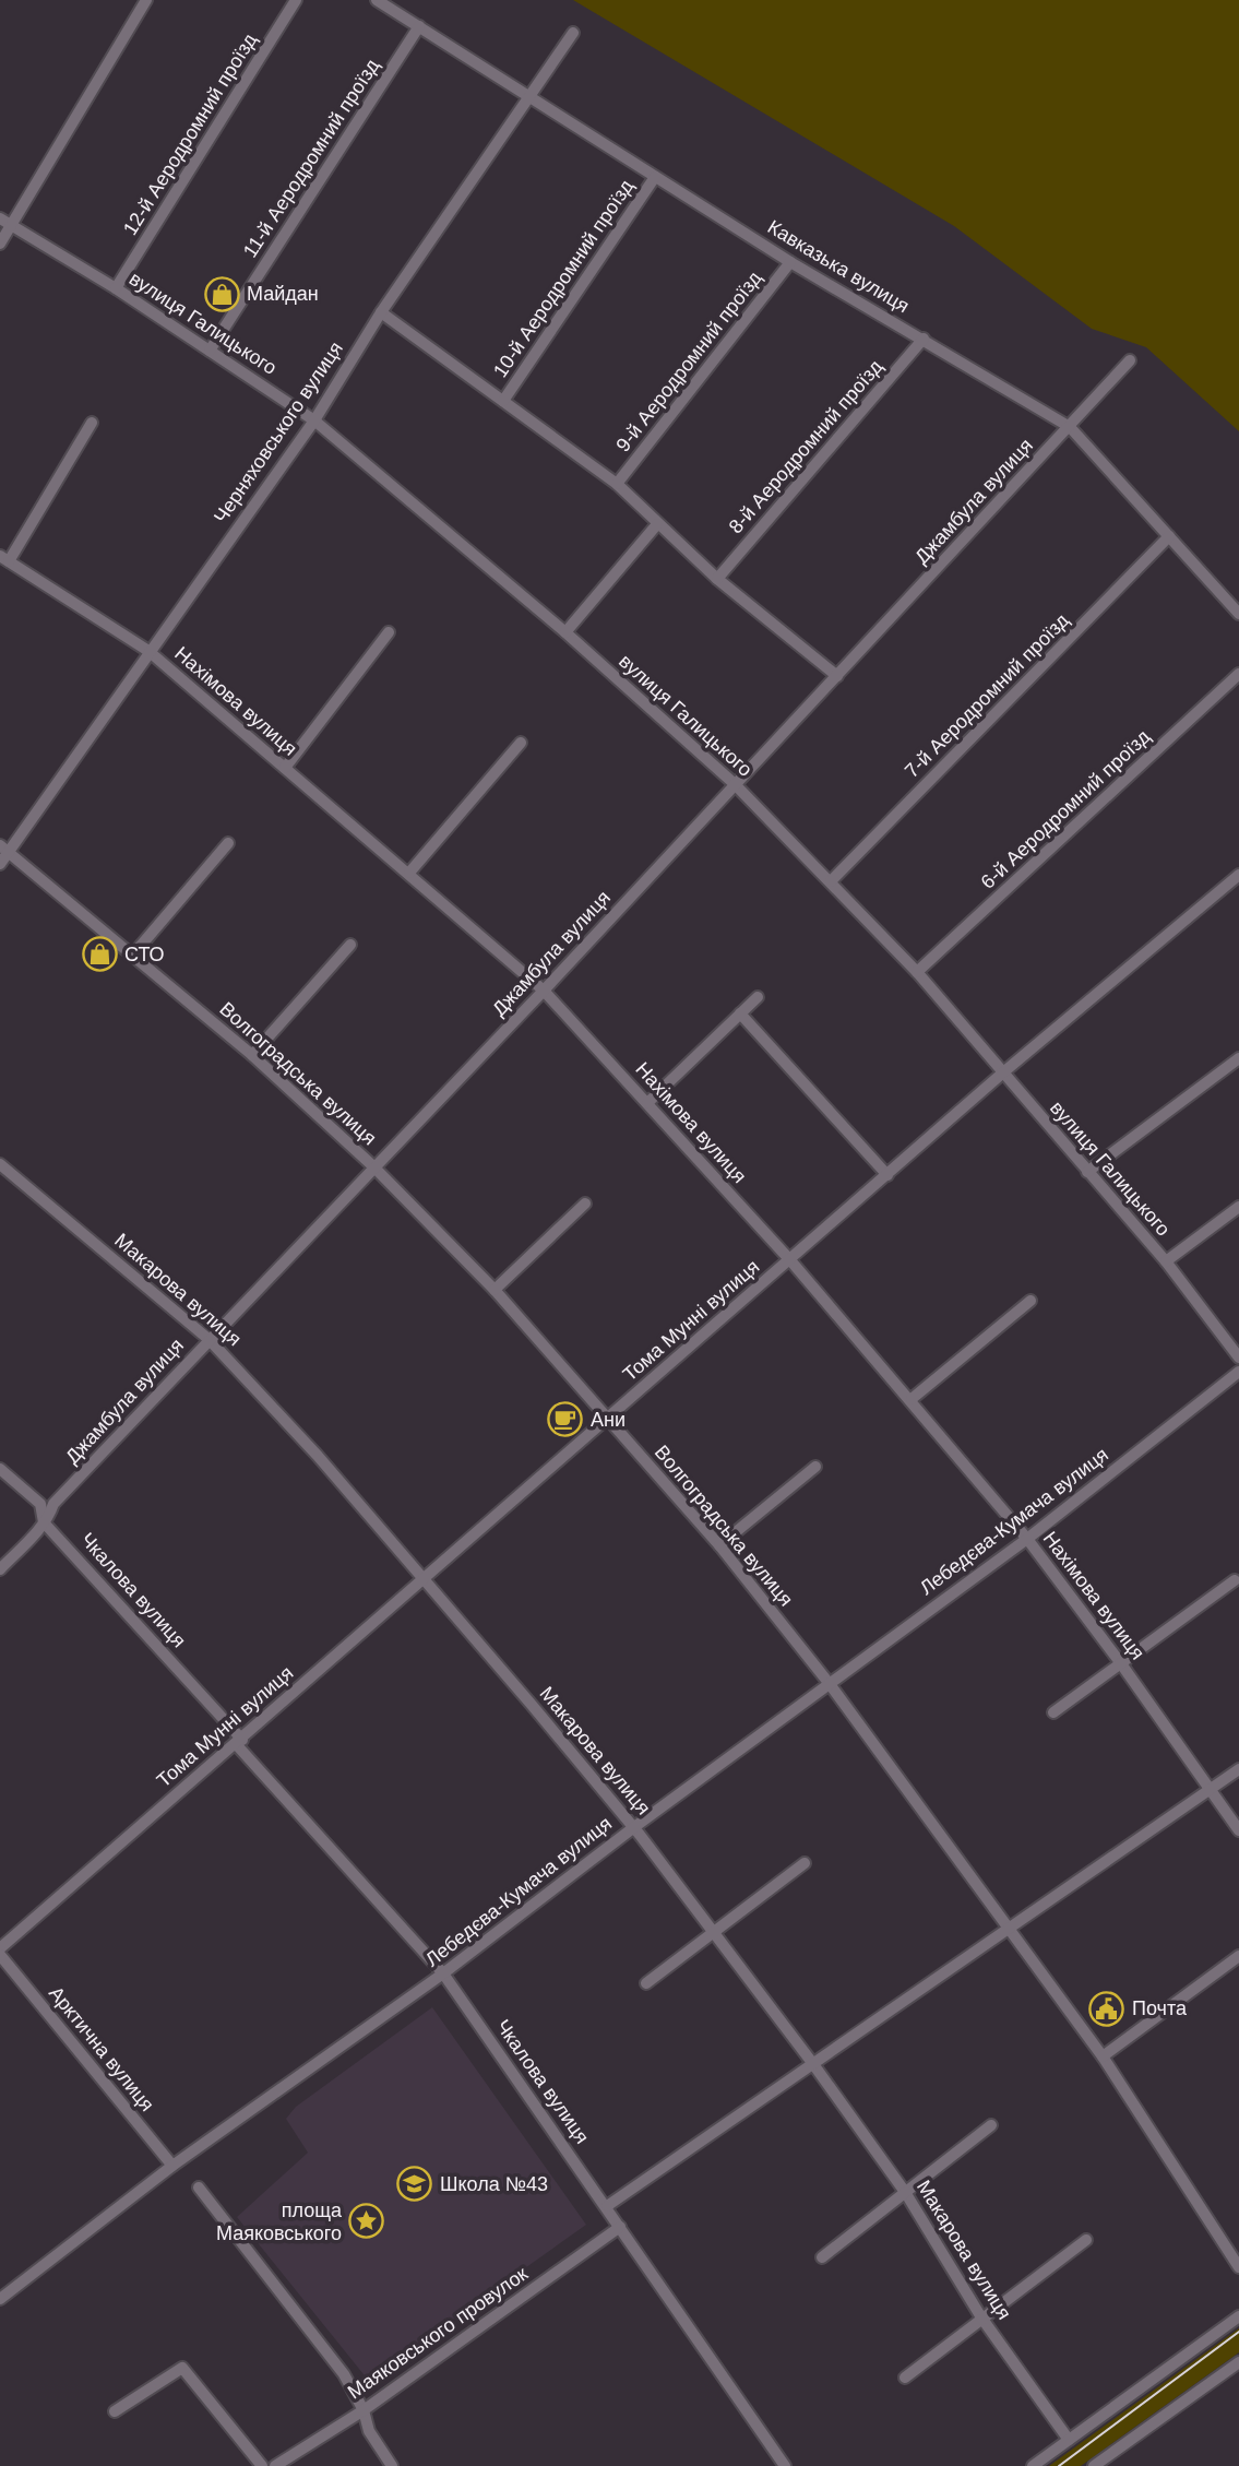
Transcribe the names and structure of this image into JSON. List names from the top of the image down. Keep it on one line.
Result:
{"streets":{"street":["12-й Аеродромний проїзд","11-й Аеродромний проїзд","Кавказька вулиця","10-й Аеродромний проїзд","вулиця Галицького","9-й Аеродромний проїзд","Черняховського вулиця","8-й Аеродромний проїзд","Джамбула вулиця","7-й Аеродромний проїзд","Нахімова вулиця","6-й Аеродромний проїзд","Волгоградська вулиця","Макарова вулиця","Тома Мунні вулиця","Лебедєва-Кумача вулиця","Чкалова вулиця","Арктична вулиця","Маяковського провулок"]},"crossings":[["12-й Аеродромний проїзд","вулиця Галицького"],["11-й Аеродромний проїзд","Кавказька вулиця"],["11-й Аеродромний проїзд","вулиця Галицького"],["Кавказька вулиця","10-й Аеродромний проїзд"],["Кавказька вулиця","9-й Аеродромний проїзд"],["Кавказька вулиця","Черняховського вулиця"],["Кавказька вулиця","8-й Аеродромний проїзд"],["Кавказька вулиця","Джамбула вулиця"],["Кавказька вулиця","7-й Аеродромний проїзд"],["вулиця Галицького","Черняховського вулиця"],["вулиця Галицького","Джамбула вулиця"],["вулиця Галицького","7-й Аеродромний проїзд"],["вулиця Галицького","6-й Аеродромний проїзд"],["вулиця Галицького","Тома Мунні вулиця"],["Черняховського вулиця","Нахімова вулиця"],["Черняховського вулиця","Волгоградська вулиця"],["Джамбула вулиця","Нахімова вулиця"],["Джамбула вулиця","Волгоградська вулиця"],["Джамбула вулиця","Макарова вулиця"],["Джамбула вулиця","Чкалова вулиця"],["Нахімова вулиця","Тома Мунні вулиця"],["Нахімова вулиця","Лебедєва-Кумача вулиця"],["Волгоградська вулиця","Тома Мунні вулиця"],["Волгоградська вулиця","Лебедєва-Кумача вулиця"],["Макарова вулиця","Тома Мунні вулиця"],["Макарова вулиця","Лебедєва-Кумача вулиця"],["Тома Мунні вулиця","Чкалова вулиця"],["Лебедєва-Кумача вулиця","Чкалова вулиця"],["Лебедєва-Кумача вулиця","Арктична вулиця"],["Чкалова вулиця","Маяковського провулок"]],"places":{"shop":["Майдан","СТО"],"cafe":["Ани"],"public building":["Почта"],"school or university":["Школа №43"],"place":["площа Маяковського"]}}
